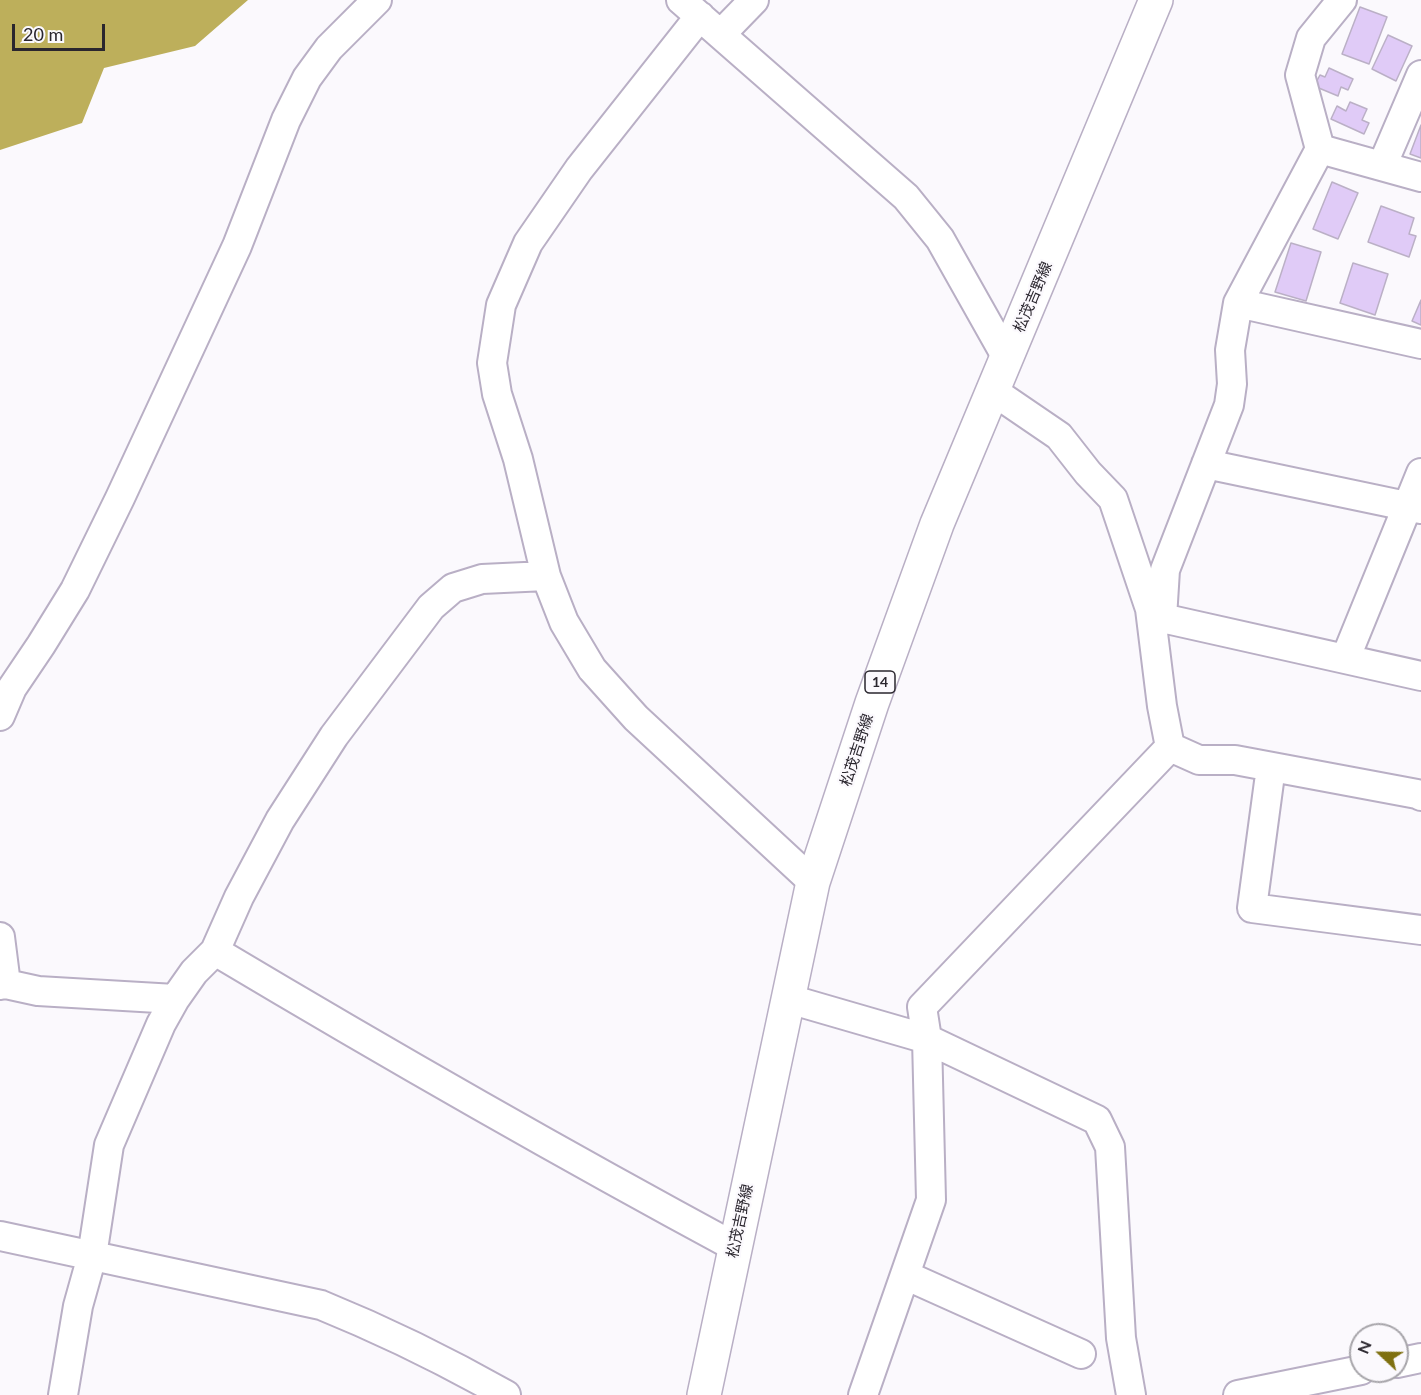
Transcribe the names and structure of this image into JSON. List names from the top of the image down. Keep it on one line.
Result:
{"streets":{"main road":["松茂吉野線","14"]},"scale_bar":"20 m","north":"left"}
